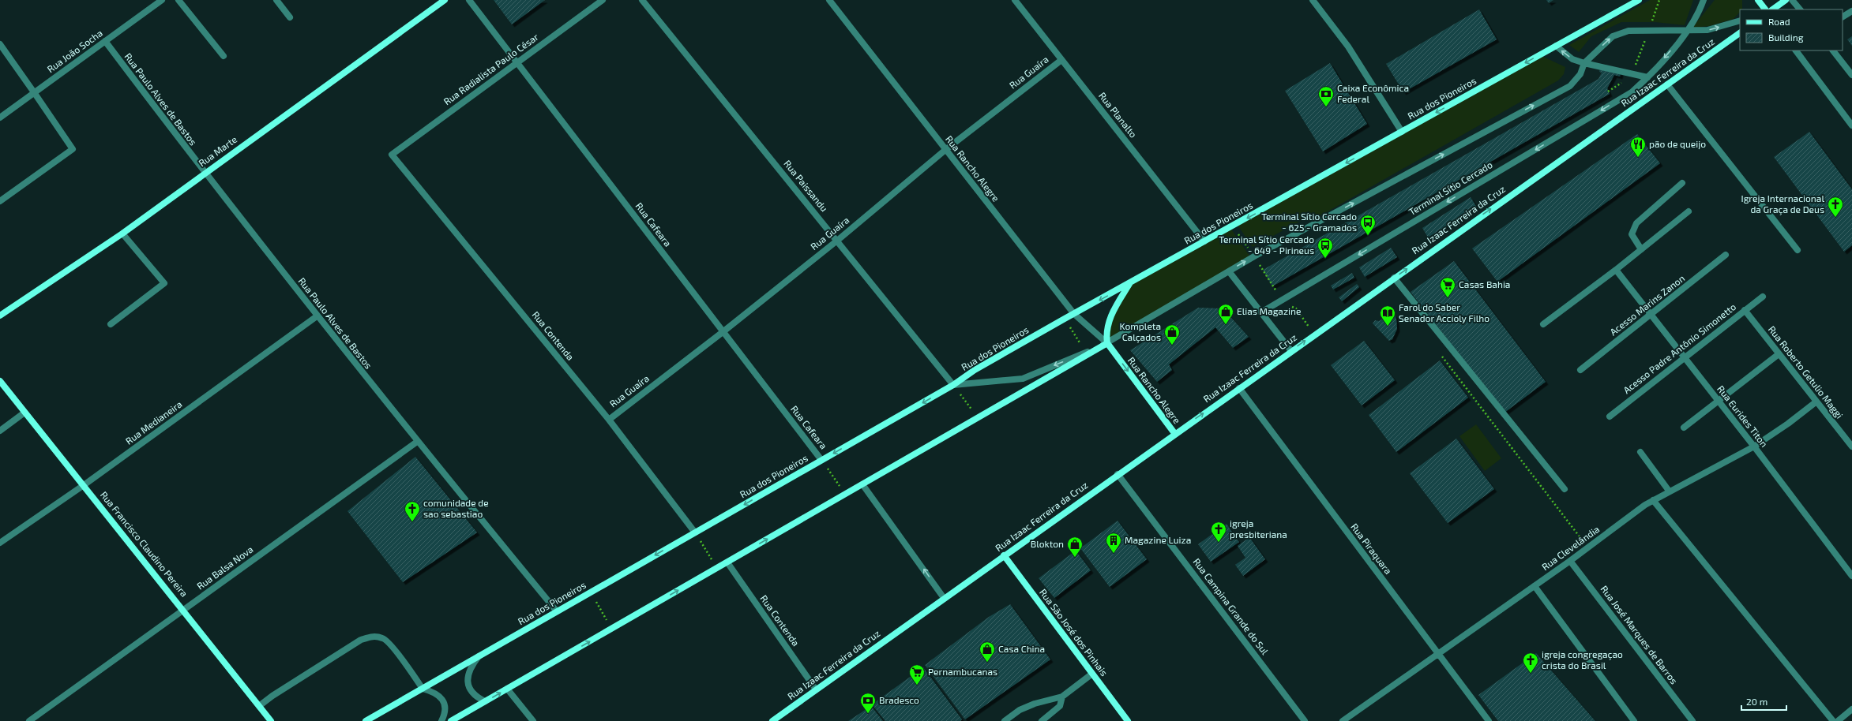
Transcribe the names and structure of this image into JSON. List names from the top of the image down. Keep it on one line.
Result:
{"streets":{"street":["Rua João Socha","Rua Radialista Paulo César","Rua Guaíra","Rua Izaac Ferreira da Cruz","Rua dos Pioneiros","Rua Paulo Alves de Bastos","Rua Planalto","Rua Marte","Rua Rancho Alegre","Rua Paissandu","Terminal Sítio Cercado","Rua Cafeara","Acesso Marins Zanon","Rua Contenda","Acesso Padre Antônio Simonetto","Rua Roberto Getulio Maggi","Rua Eurides Titon","Rua Medianeira","Rua Francisco Claudino Pereira","Rua Clevelândia","Rua Piraquara","Rua Balsa Nova","Rua Campina Grande do Sul","Rua São José dos Pinhais","Rua José Marques de Barros"]},"crossings":[["Rua João Socha","Rua Paulo Alves de Bastos"],["Rua Radialista Paulo César","Rua Cafeara"],["Rua Radialista Paulo César","Rua Contenda"],["Rua Guaíra","Rua Planalto"],["Rua Guaíra","Rua Rancho Alegre"],["Rua Guaíra","Rua Paissandu"],["Rua Guaíra","Rua Cafeara"],["Rua Guaíra","Rua Contenda"],["Rua Izaac Ferreira da Cruz","Rua Rancho Alegre"],["Rua Izaac Ferreira da Cruz","Rua Contenda"],["Rua Izaac Ferreira da Cruz","Rua Piraquara"],["Rua Izaac Ferreira da Cruz","Rua Campina Grande do Sul"],["Rua Izaac Ferreira da Cruz","Rua São José dos Pinhais"],["Rua dos Pioneiros","Rua Paulo Alves de Bastos"],["Rua dos Pioneiros","Rua Planalto"],["Rua dos Pioneiros","Rua Rancho Alegre"],["Rua dos Pioneiros","Rua Paissandu"],["Rua dos Pioneiros","Rua Cafeara"],["Rua dos Pioneiros","Rua Contenda"],["Rua Paulo Alves de Bastos","Rua Marte"],["Rua Paulo Alves de Bastos","Rua Medianeira"],["Rua Paulo Alves de Bastos","Rua Balsa Nova"],["Acesso Marins Zanon","Rua Eurides Titon"],["Acesso Padre Antônio Simonetto","Rua Roberto Getulio Maggi"],["Acesso Padre Antônio Simonetto","Rua Eurides Titon"],["Rua Roberto Getulio Maggi","Rua Clevelândia"],["Rua Eurides Titon","Rua Clevelândia"],["Rua Medianeira","Rua Francisco Claudino Pereira"],["Rua Francisco Claudino Pereira","Rua Balsa Nova"],["Rua Clevelândia","Rua Piraquara"],["Rua Clevelândia","Rua José Marques de Barros"]],"one_way":["Rua Izaac Ferreira da Cruz"],"places":{"bank":["Caixa Econômica Federal","Bradesco"],"restaurant":["pão de queijo"],"church":["Igreja Internacional da Graça de Deus","comunidade de sao sebastiao","igreja presbiteriana","igreja congregaçao crista do Brasil"],"bus stop":["Terminal Sítio Cercado - 625 - Gramados","Terminal Sítio Cercado - 649 - Pirineus"],"supermarket":["Casas Bahia","Pernambucanas"],"shop":["Elias Magazine","Kompleta Calçados","Blokton","Casa China"],"library":["Farol do Saber Senador Accioly Filho"],"building":["Magazine Luiza"]},"legend":["Road","Building"],"scale_bar":"20 m"}
